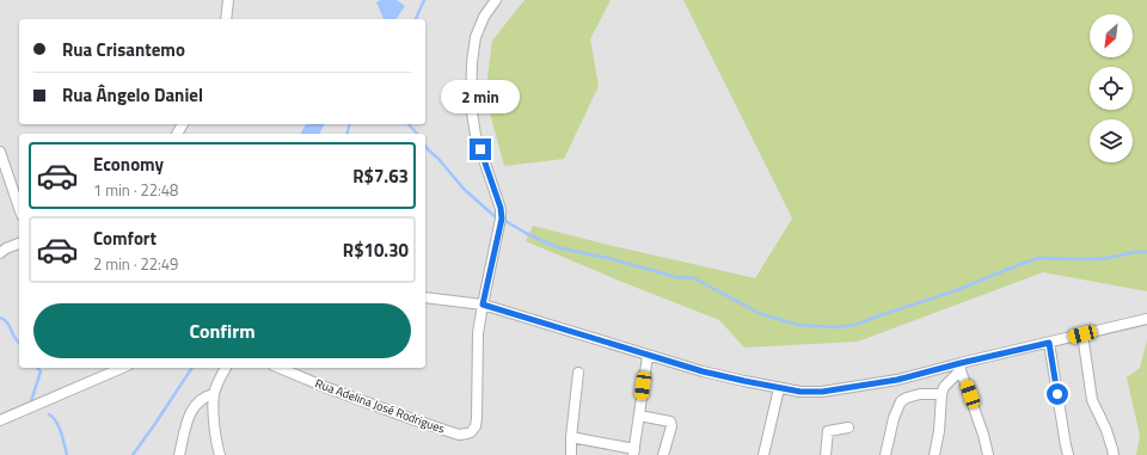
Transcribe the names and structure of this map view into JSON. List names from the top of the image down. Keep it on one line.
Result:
{"streets":{"street":["Rua Adelina José Rodrigues"]},"north":"bottom left","page":{"banner":["Rua Crisantemo","Rua Ângelo Daniel"],"bubble":"2 min","list":[{"name":"Economy","note":"1 min · 22:48","value":"R$7.63"},{"name":"Comfort","note":"2 min · 22:49","value":"R$10.30"}],"buttons":"Confirm"}}
